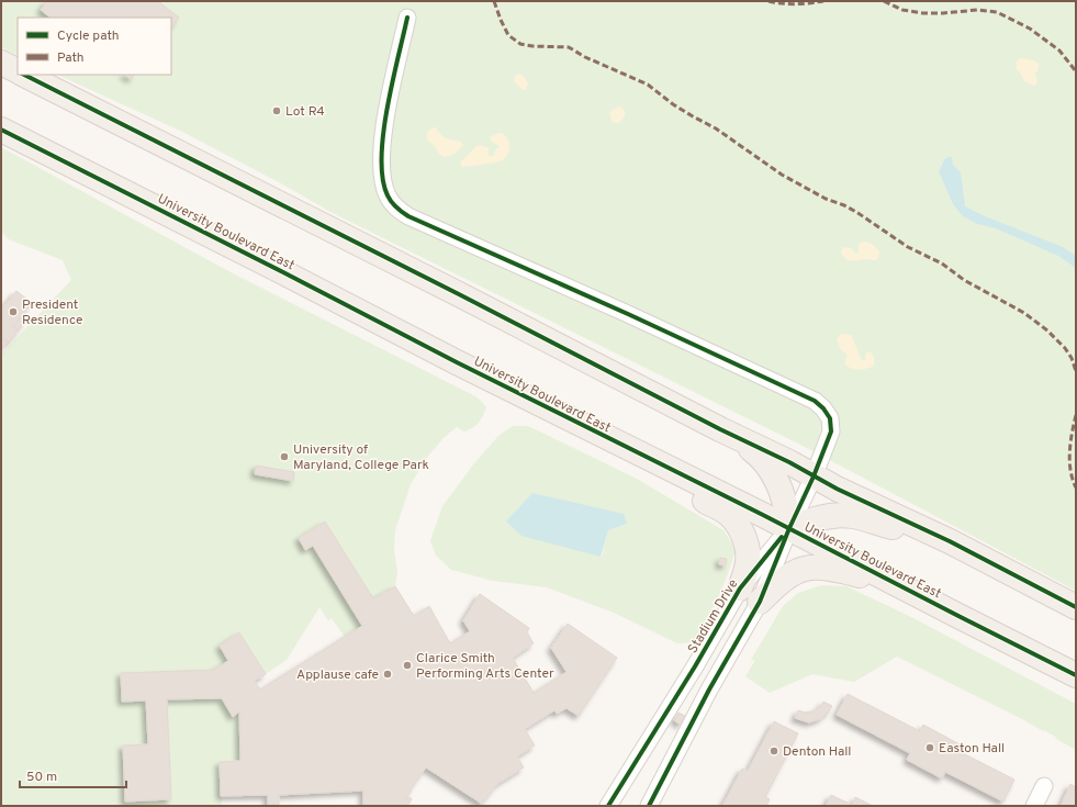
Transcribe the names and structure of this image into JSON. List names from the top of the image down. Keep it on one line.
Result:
{"streets":{"main road":["University Boulevard East"],"street":["Stadium Drive"]},"crossings":[["University Boulevard East","Stadium Drive"]],"places":["Lot R4","President Residence","University of Maryland, College Park","Clarice Smith Performing Arts Center","Applause cafe","Easton Hall","Denton Hall"],"legend":["Cycle path","Path"],"scale_bar":"50 m"}
